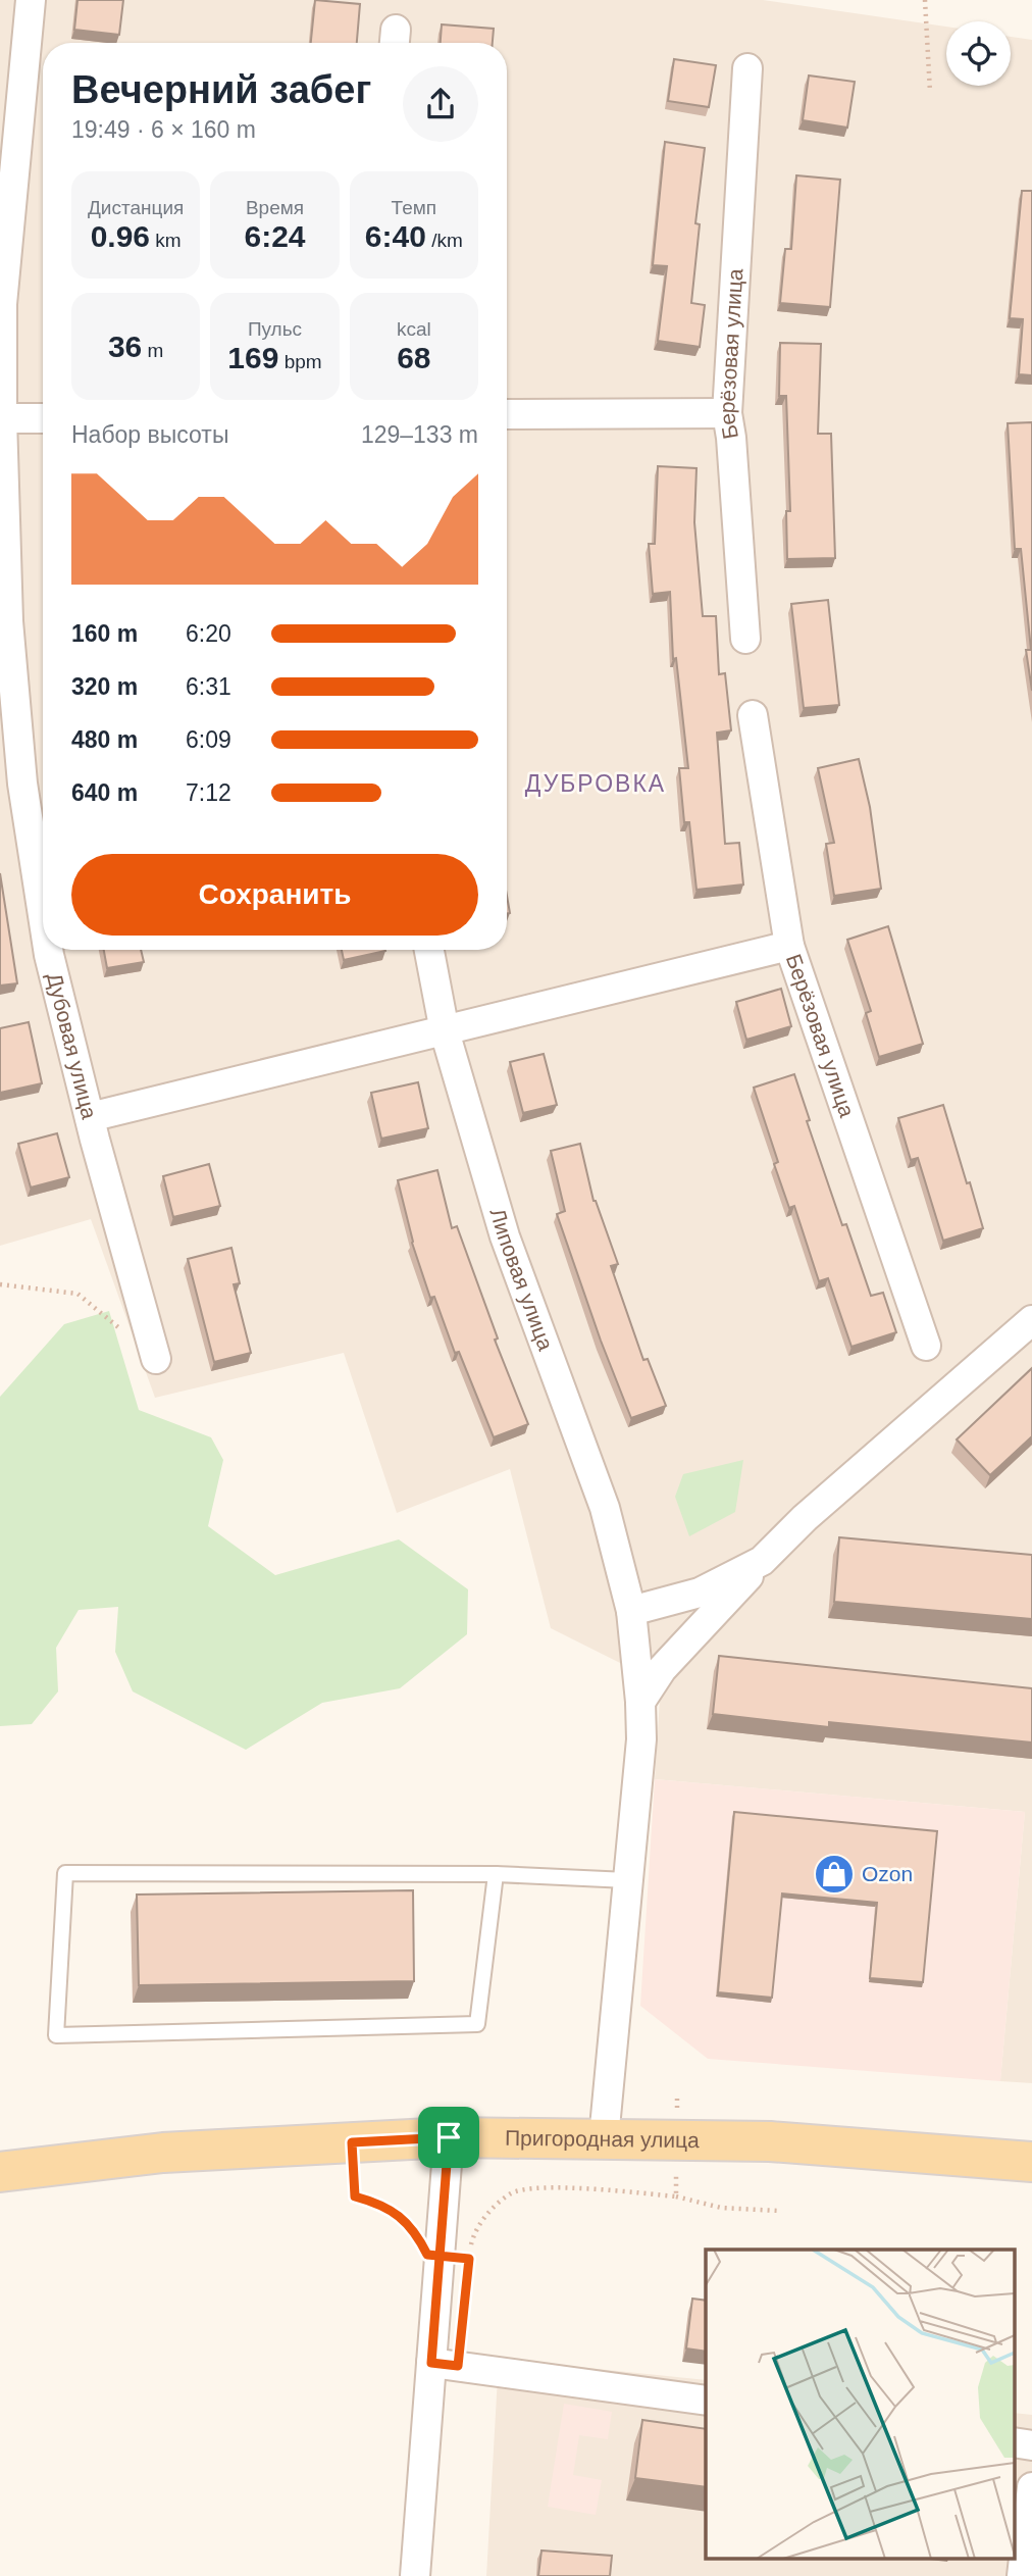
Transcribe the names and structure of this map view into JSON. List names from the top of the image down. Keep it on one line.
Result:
{"streets":{"main road":["Пригородная улица"],"street":["Берёзовая улица","Дубовая улица","Липовая улица"]},"crossings":[["Липовая улица","Пригородная улица"]],"districts":["ДУБРОВКА"],"places":{"shop":["Ozon"]},"page":{"heading":["Вечерний забег","19:49 · 6 × 160 m"],"stats":[["Дистанция","0.96 km"],["Время","6:24"],["Темп","6:40 /km"],["36 m"],["Пульс","169 bpm"],["kcal","68"]],"chart":["Набор высоты","129–133 m"],"list":[{"name":"160 m","note":"6:20"},{"name":"320 m","note":"6:31"},{"name":"480 m","note":"6:09"},{"name":"640 m","note":"7:12"}],"buttons":"Сохранить"}}
